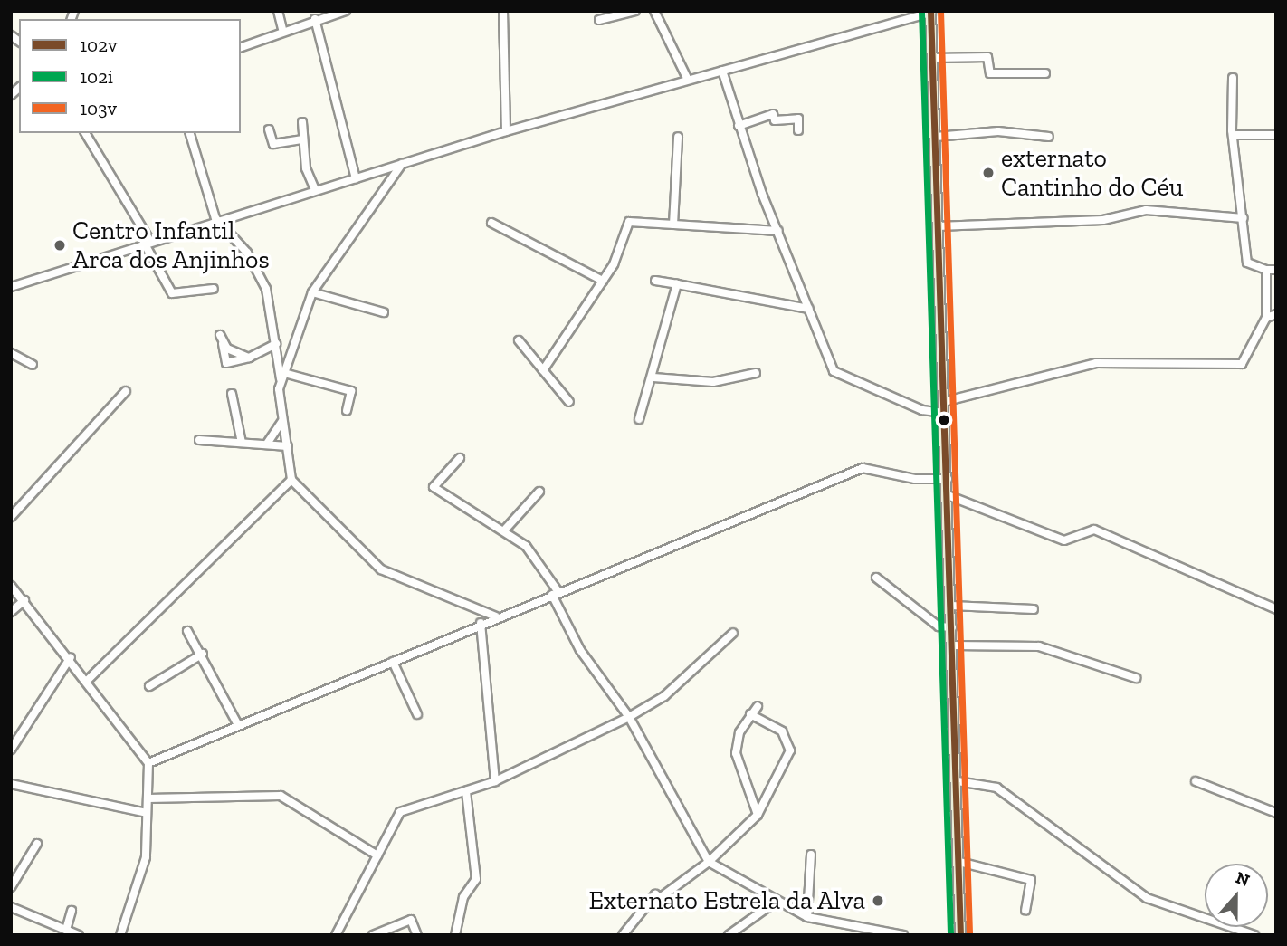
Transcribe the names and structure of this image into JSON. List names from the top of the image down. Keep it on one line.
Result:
{"places":["externato Cantinho do Céu","Centro Infantil Arca dos Anjinhos","Externato Estrela da Alva"],"lines":["transit line 102v","transit line 102i","transit line 103v"],"legend":["102v","102i","103v"],"north":"top"}
